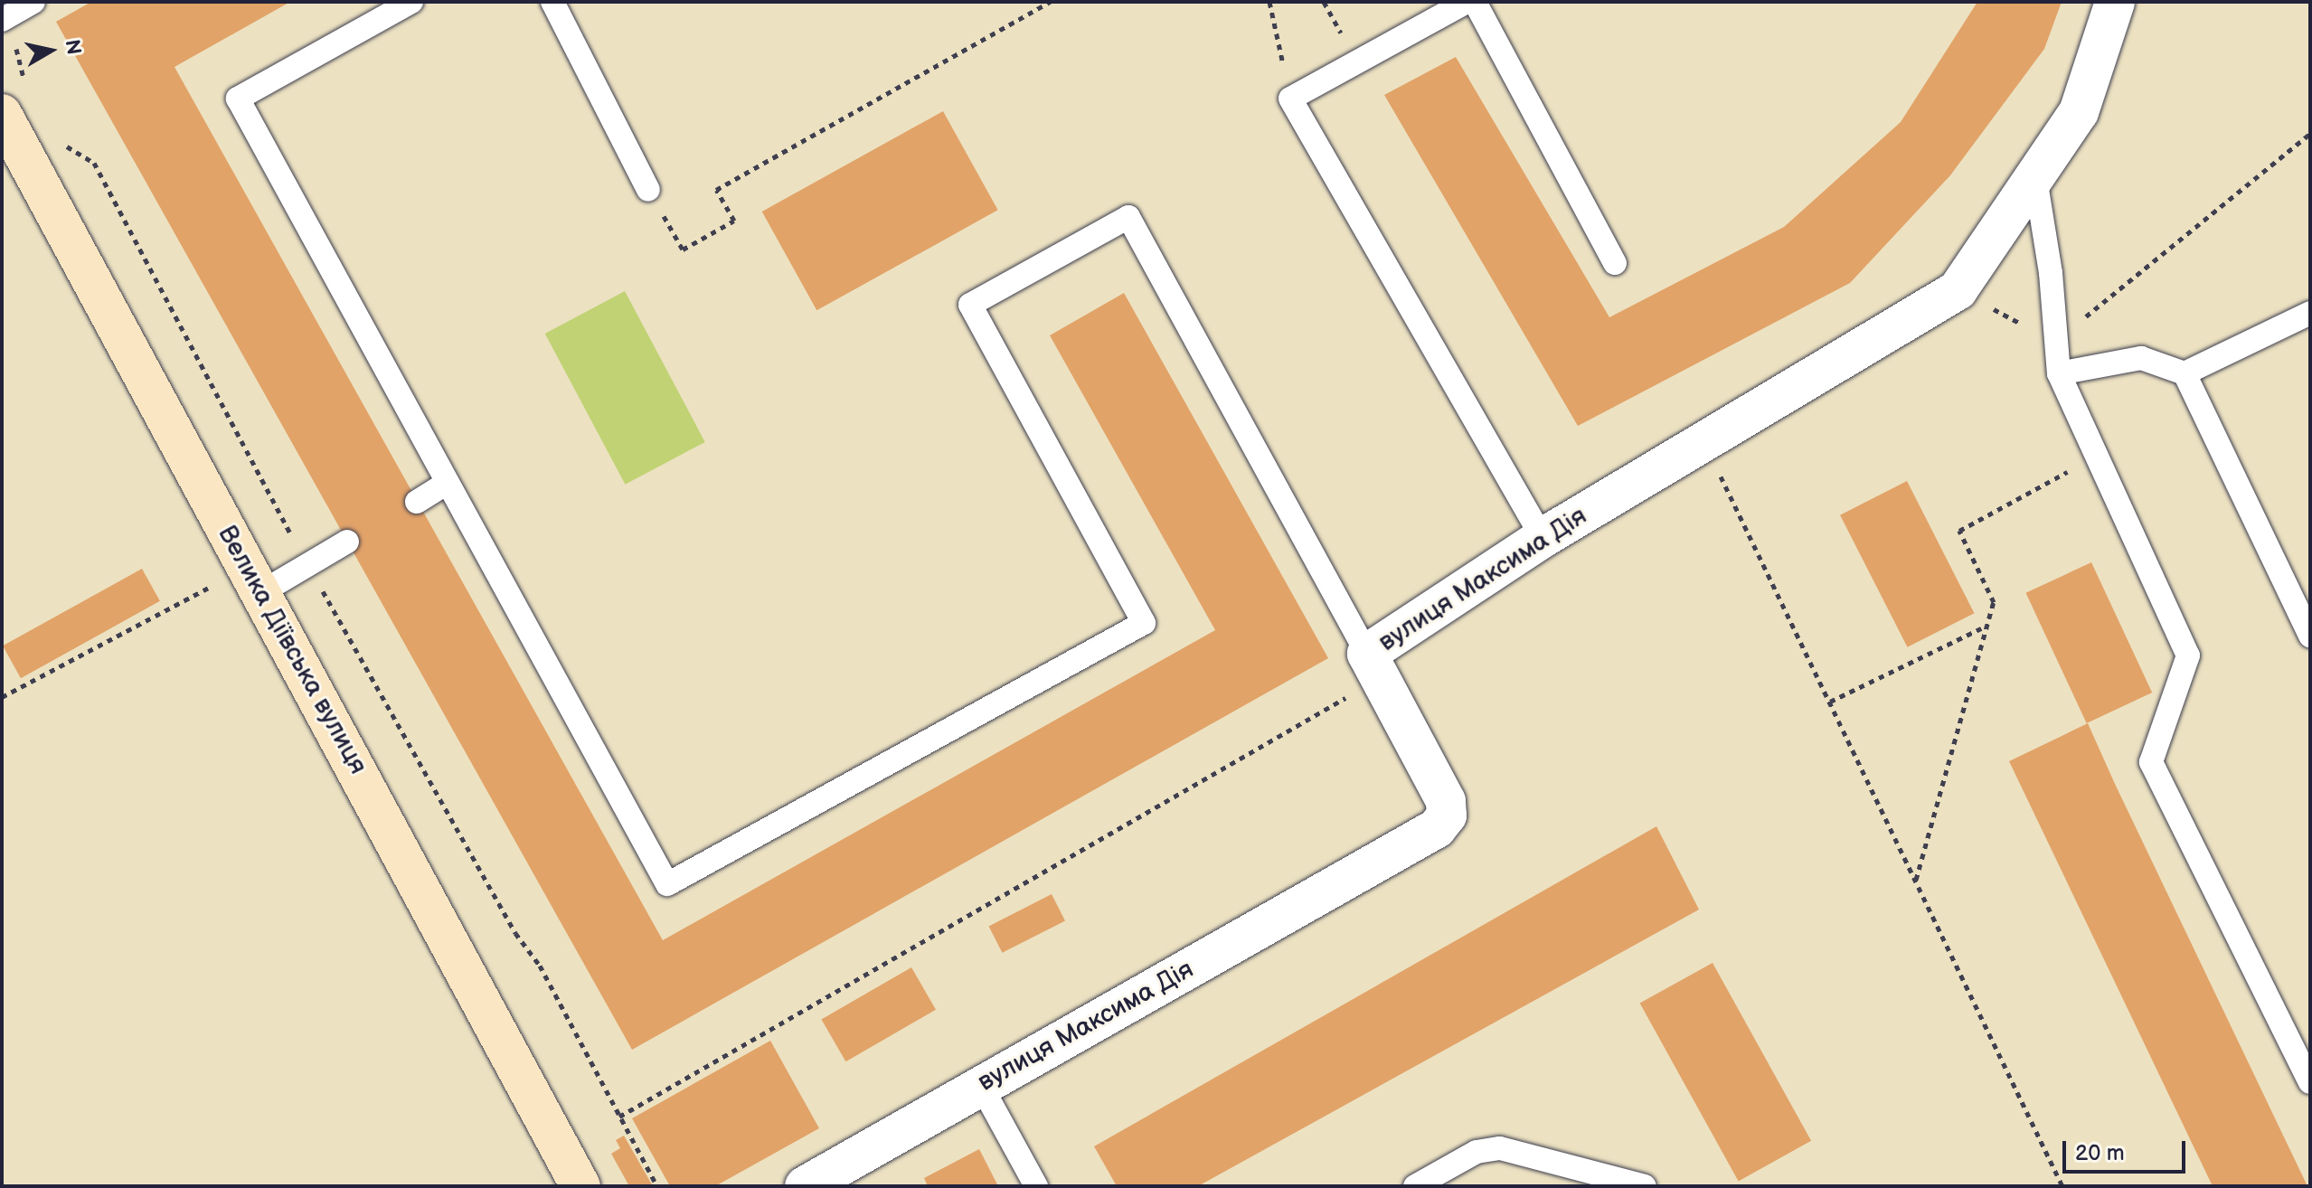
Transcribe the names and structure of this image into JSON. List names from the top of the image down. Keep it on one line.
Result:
{"streets":{"main road":["Велика Діївська вулиця"],"street":["вулиця Максима Дія"]},"scale_bar":"20 m","north":"right"}
